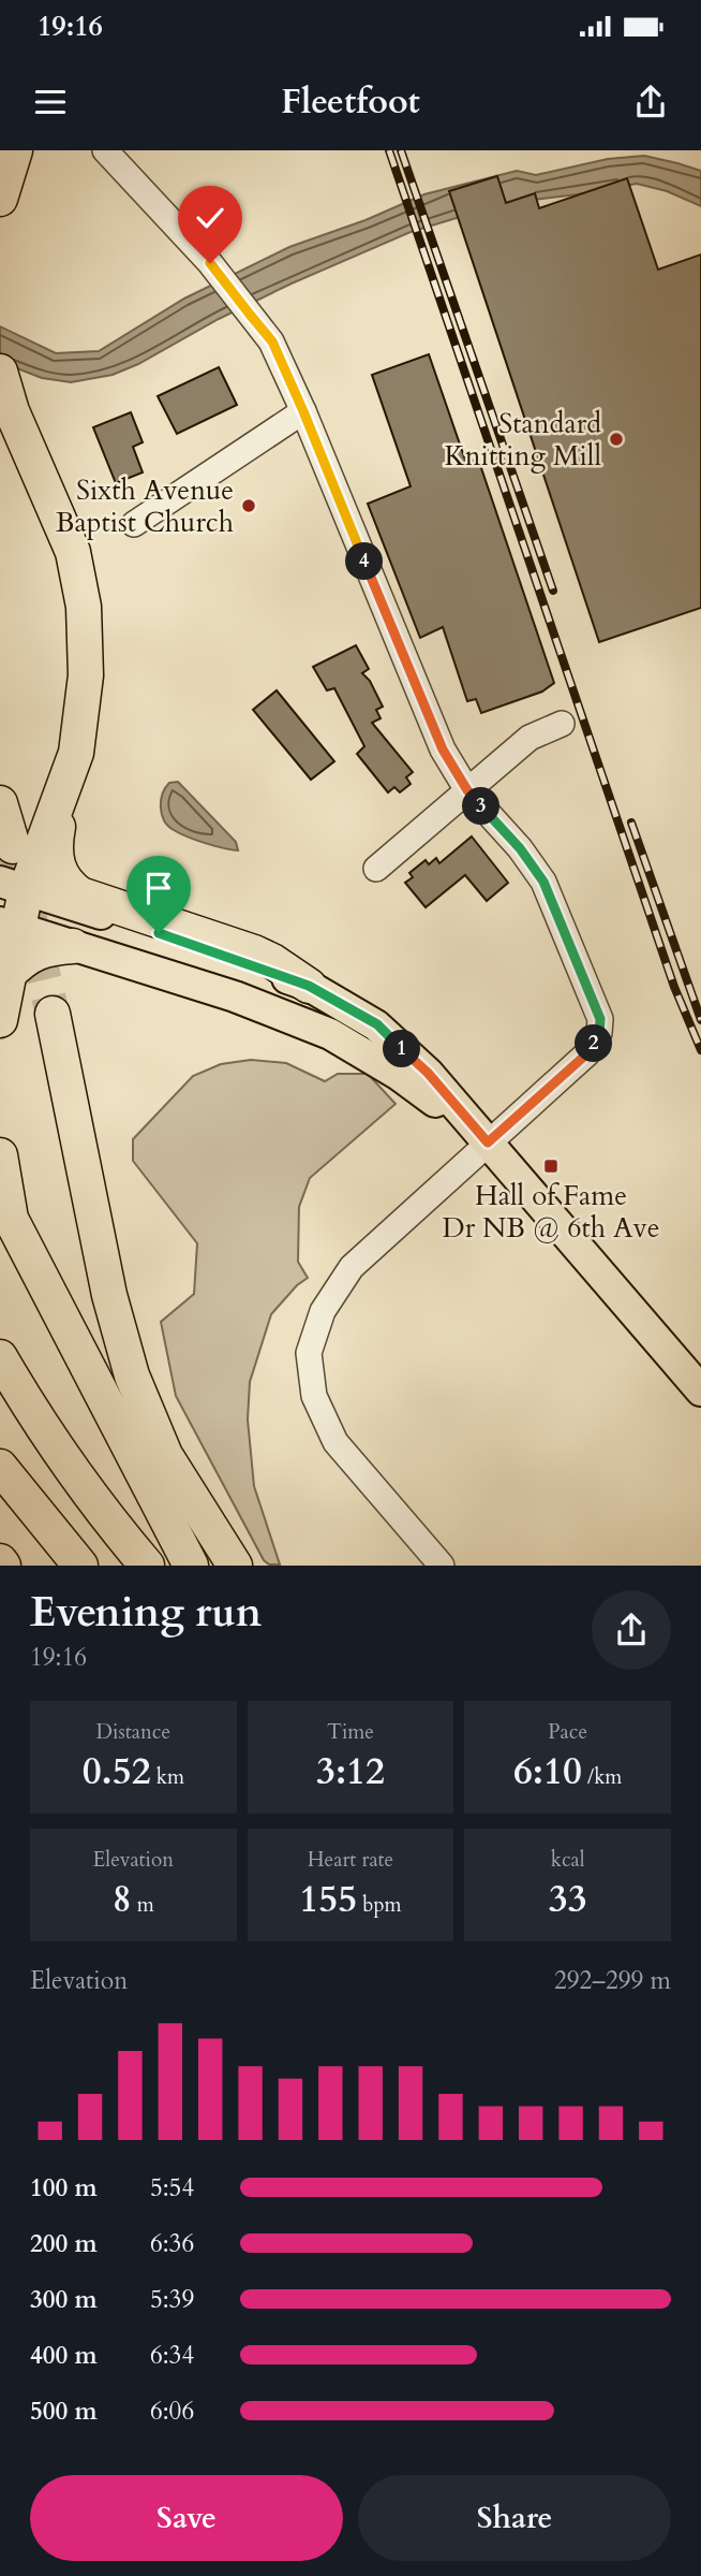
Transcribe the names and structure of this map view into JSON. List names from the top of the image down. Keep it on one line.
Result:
{"places":{"other":["Standard Knitting Mill","Sixth Avenue Baptist Church"],"transit":["Hall of Fame Dr NB @ 6th Ave"]},"page":{"status":"19:16","header":"Fleetfoot","pins":["4","3","2","1"],"heading":["Evening run","19:16"],"stats":[["Distance","0.52 km"],["Time","3:12"],["Pace","6:10 /km"],["Elevation","8 m"],["Heart rate","155 bpm"],["kcal","33"]],"chart":["Elevation","292–299 m"],"list":[{"name":"100 m","note":"5:54"},{"name":"200 m","note":"6:36"},{"name":"300 m","note":"5:39"},{"name":"400 m","note":"6:34"},{"name":"500 m","note":"6:06"}],"buttons":["Save","Share"]}}
